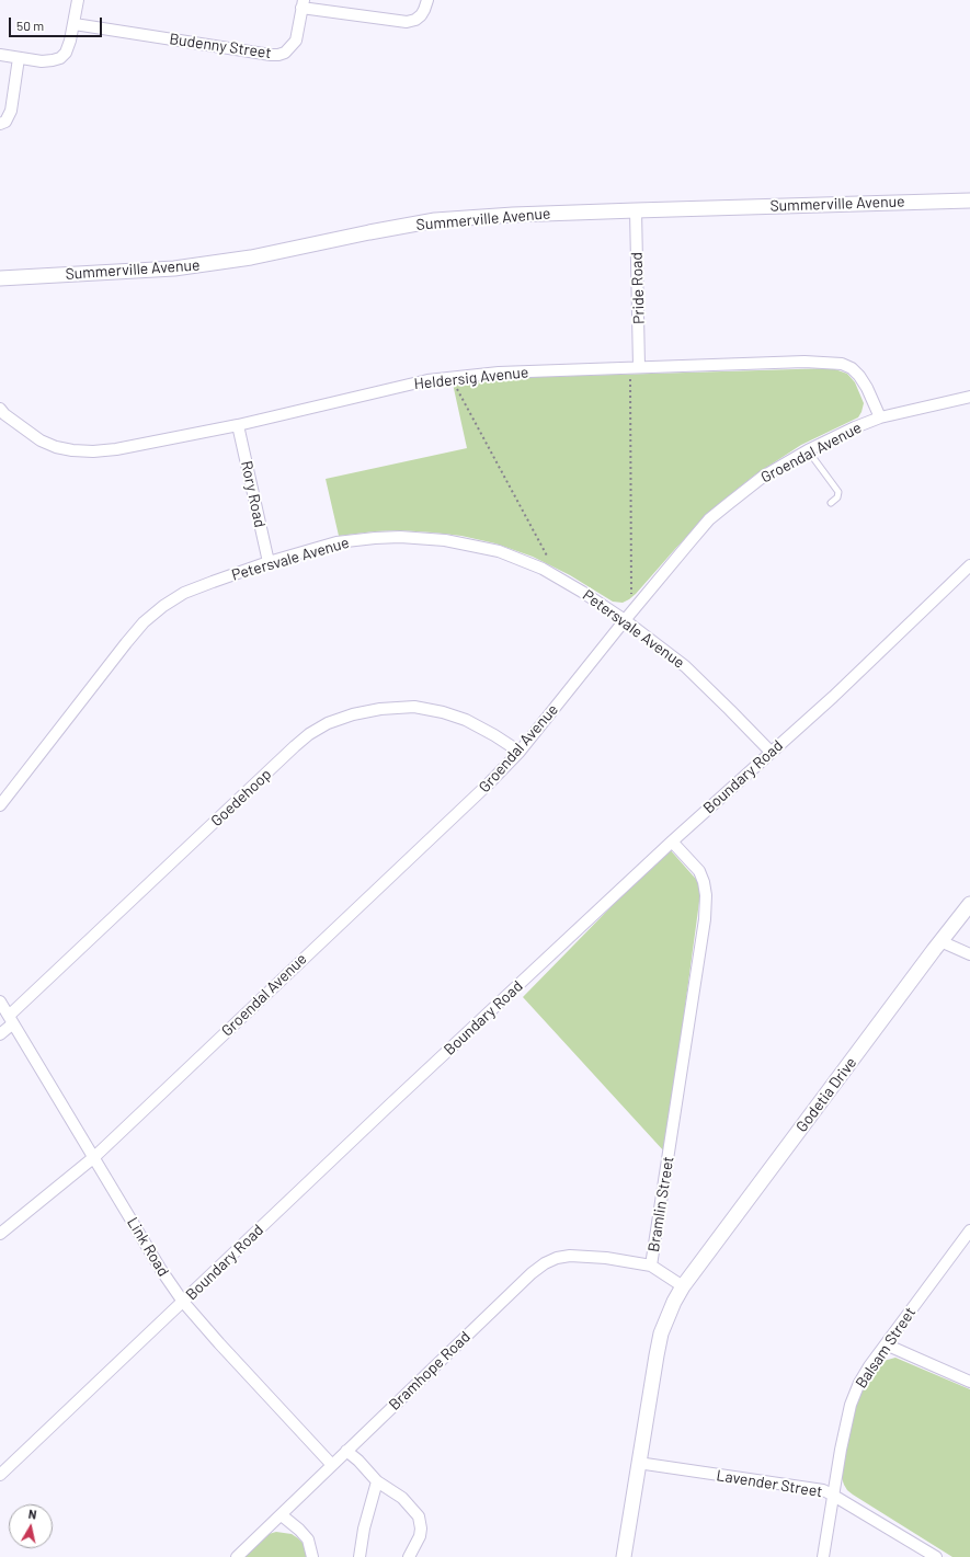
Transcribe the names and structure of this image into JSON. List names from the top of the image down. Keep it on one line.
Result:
{"streets":{"street":["Budenny Street","Summerville Avenue","Pride Road","Heldersig Avenue","Groendal Avenue","Rory Road","Petersvale Avenue","Boundary Road","Goedehoop","Godetia Drive","Bramlin Street","Link Road","Balsam Street","Bramhope Road","Lavender Street"]},"crossings":[["Summerville Avenue","Pride Road"],["Pride Road","Heldersig Avenue"],["Heldersig Avenue","Groendal Avenue"],["Heldersig Avenue","Rory Road"],["Groendal Avenue","Petersvale Avenue"],["Groendal Avenue","Goedehoop"],["Groendal Avenue","Link Road"],["Rory Road","Petersvale Avenue"],["Petersvale Avenue","Boundary Road"],["Boundary Road","Bramlin Street"],["Boundary Road","Link Road"],["Goedehoop","Link Road"],["Godetia Drive","Bramlin Street"],["Bramlin Street","Bramhope Road"],["Link Road","Bramhope Road"],["Balsam Street","Lavender Street"]],"scale_bar":"50 m","north":"top"}
